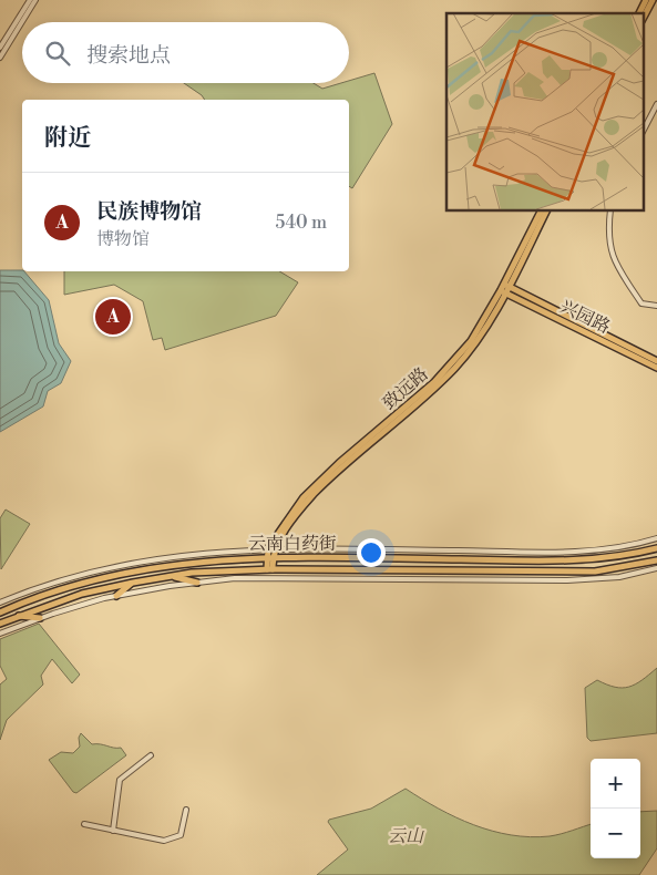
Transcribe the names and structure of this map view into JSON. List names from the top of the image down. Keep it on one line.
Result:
{"streets":{"main road":["兴园路","致远路","云南白药街"]},"crossings":[["兴园路","致远路"],["致远路","云南白药街"]],"parks":["云山"],"page":{"search":"搜索地点","heading":"附近","list":[{"mark":"A","name":"民族博物馆","note":"博物馆","value":"540 m"}],"pins":"A","map_buttons":["+","−"]}}
